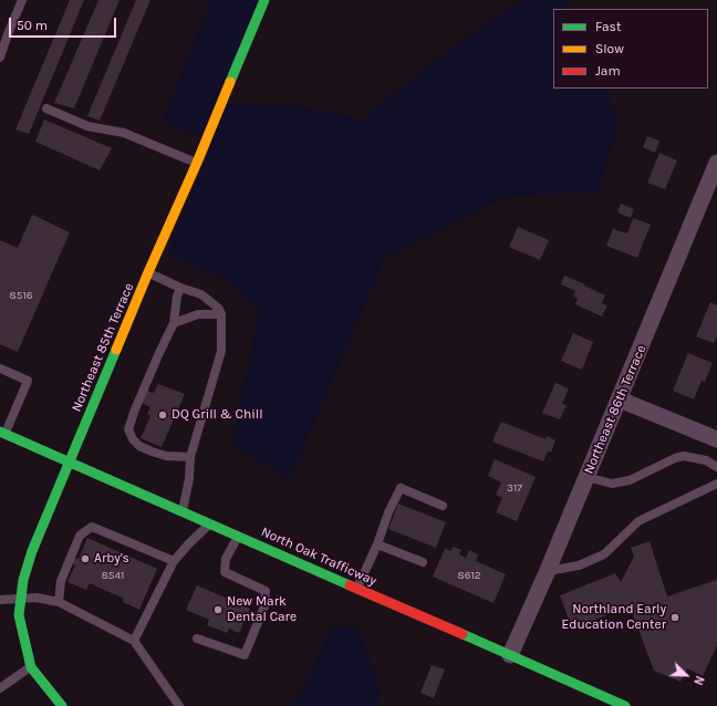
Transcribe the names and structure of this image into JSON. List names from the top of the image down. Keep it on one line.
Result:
{"streets":{"street":["Northeast 85th Terrace","Northeast 86th Terrace","North Oak Trafficway"]},"crossings":[["Northeast 85th Terrace","North Oak Trafficway"],["Northeast 86th Terrace","North Oak Trafficway"]],"places":["DQ Grill & Chill","Arby's","New Mark Dental Care","Northland Early Education Center"],"house_numbers":["8516","317","8541","8612"],"legend":["Fast","Slow","Jam"],"scale_bar":"50 m","north":"bottom right"}
